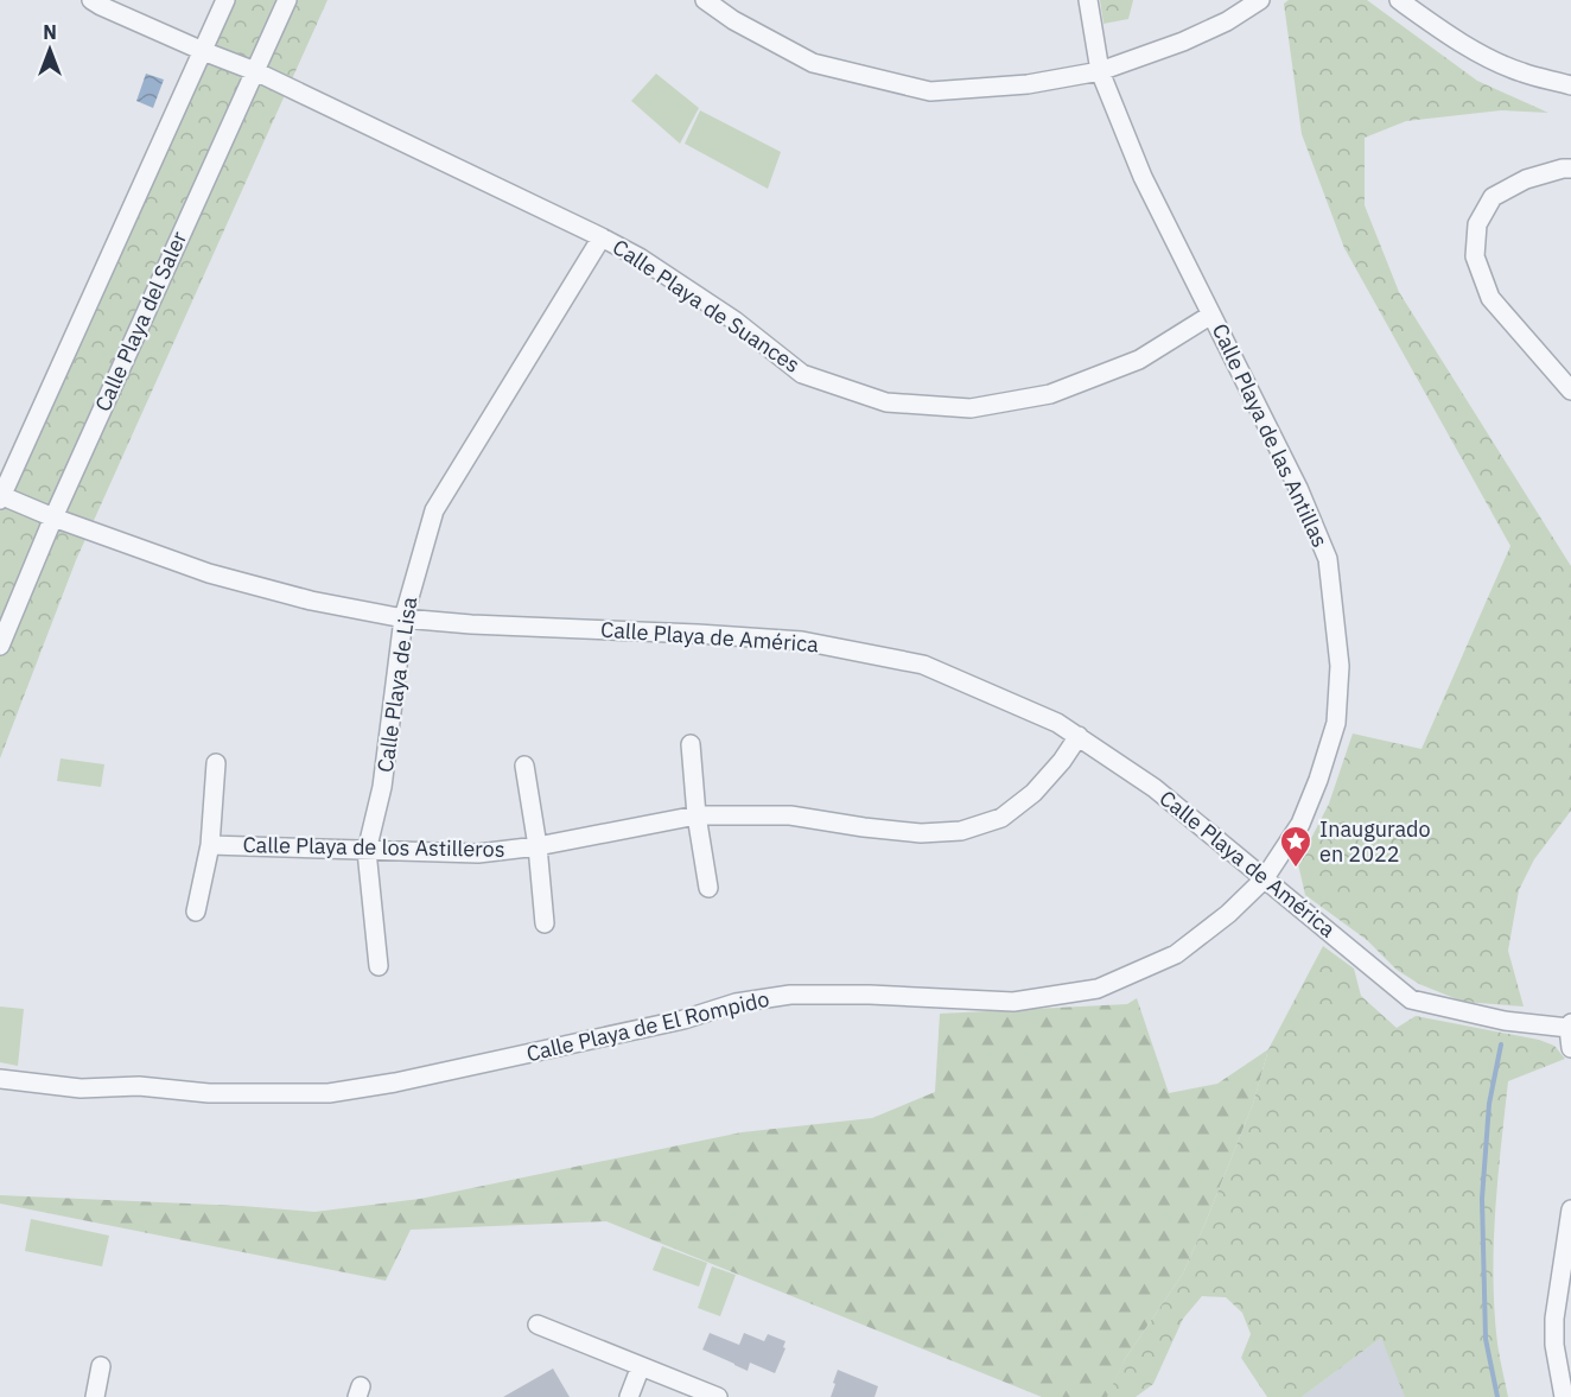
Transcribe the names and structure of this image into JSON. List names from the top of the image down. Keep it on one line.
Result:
{"streets":{"street":["Calle Playa de Suances","Calle Playa del Saler","Calle Playa de las Antillas","Calle Playa de América","Calle Playa de Lisa","Calle Playa de los Astilleros","Calle Playa de El Rompido"]},"crossings":[["Calle Playa de Suances","Calle Playa del Saler"],["Calle Playa de Suances","Calle Playa de las Antillas"],["Calle Playa de Suances","Calle Playa de Lisa"],["Calle Playa del Saler","Calle Playa de América"],["Calle Playa de las Antillas","Calle Playa de América"],["Calle Playa de las Antillas","Calle Playa de El Rompido"],["Calle Playa de América","Calle Playa de Lisa"],["Calle Playa de América","Calle Playa de los Astilleros"],["Calle Playa de América","Calle Playa de El Rompido"],["Calle Playa de Lisa","Calle Playa de los Astilleros"]],"places":{"place":["Inaugurado en 2022"]},"north":"top"}
